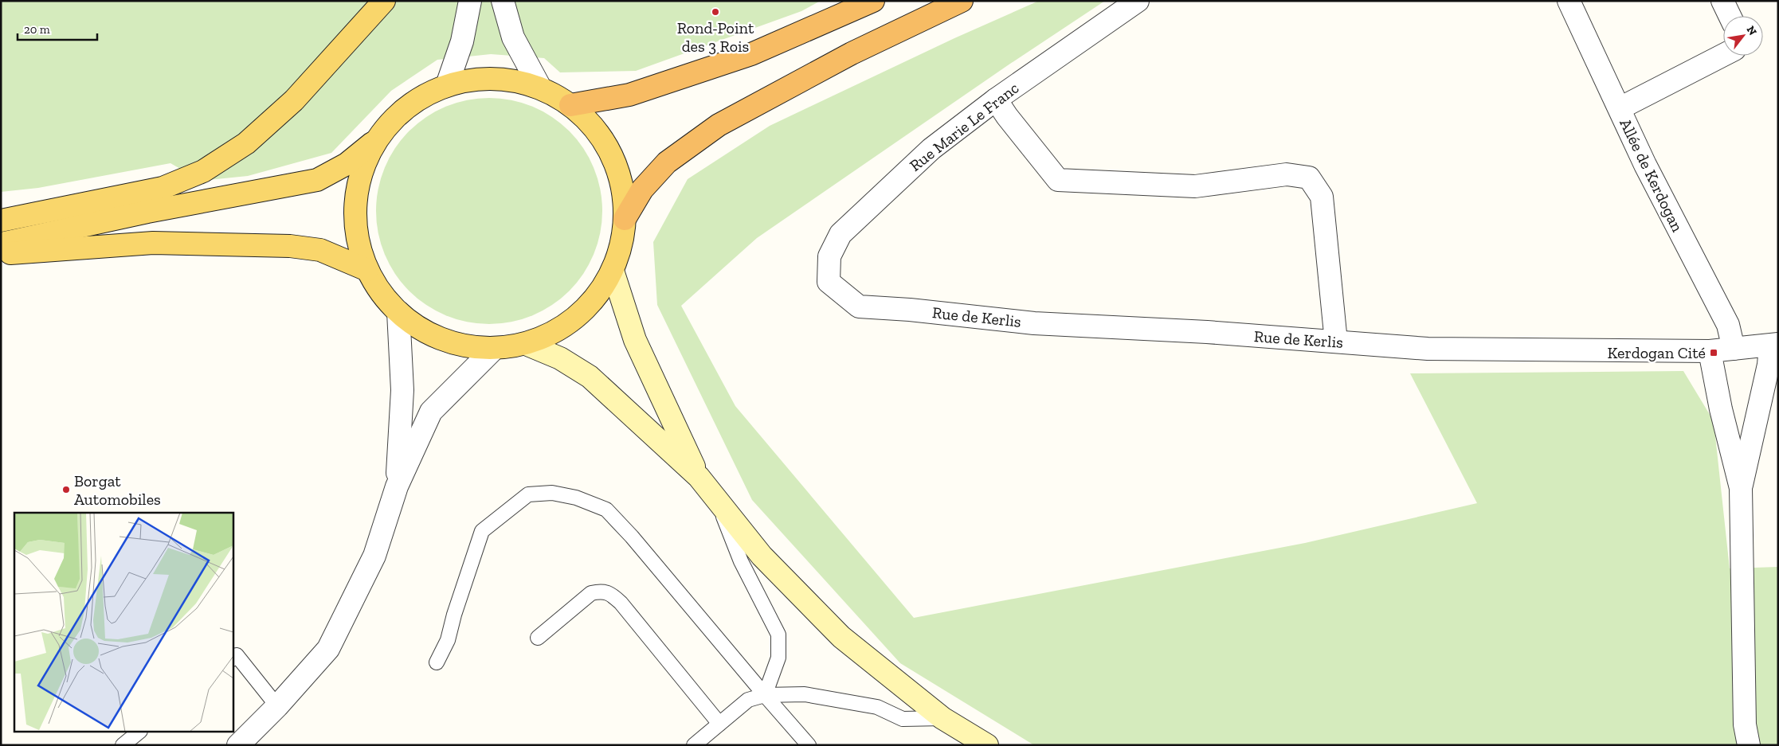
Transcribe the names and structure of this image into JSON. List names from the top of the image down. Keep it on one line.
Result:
{"streets":{"street":["Rue Marie Le Franc","Allée de Kerdogan","Rue de Kerlis"]},"crossings":[["Rue Marie Le Franc","Rue de Kerlis"],["Allée de Kerdogan","Rue de Kerlis"]],"places":{"other":["Rond-Point des 3 Rois","Borgat Automobiles"],"transit":["Kerdogan Cité"]},"scale_bar":"20 m","north":"top right"}
